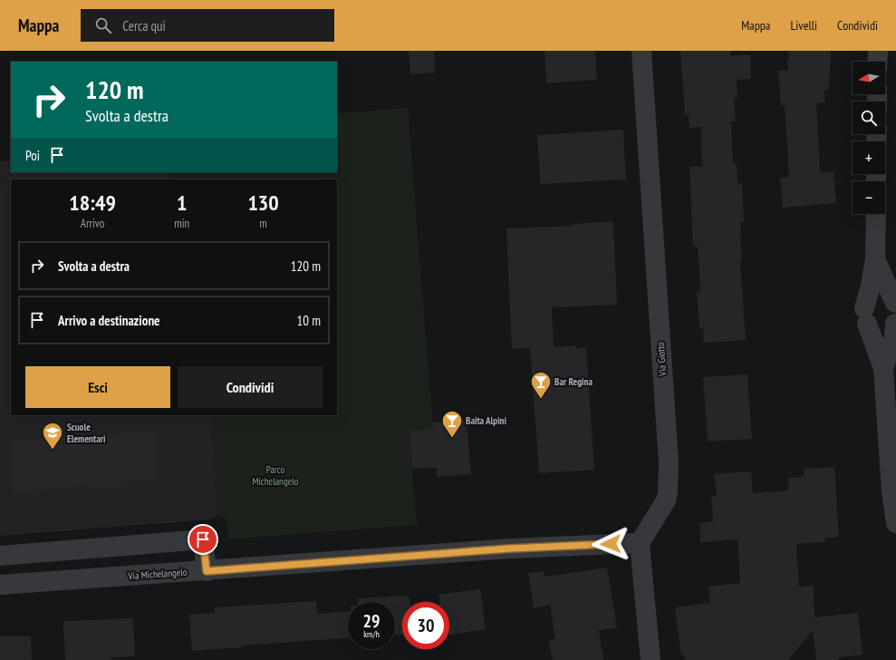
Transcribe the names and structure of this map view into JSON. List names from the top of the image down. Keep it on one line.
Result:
{"streets":{"street":["Via Giotto","Via Michelangelo"]},"crossings":[["Via Giotto","Via Michelangelo"]],"parks":["Parco Michelangelo"],"places":{"bar":["Bar Regina","Baita Alpini"],"school or university":["Scuole Elementari"]},"north":"left","page":{"header":"Mappa","search":"Cerca qui","nav":["Mappa","Livelli","Condividi"],"map_buttons":["+","−"],"turn":["120 m","Svolta a destra"],"then":"Poi","eta":["18:49","Arrivo","1","min","130","m"],"list":[{"name":"Svolta a destra","value":"120 m"},{"name":"Arrivo a destinazione","value":"10 m"}],"buttons":["Esci","Condividi"],"speed":"29 km/h","limit":"30"}}
